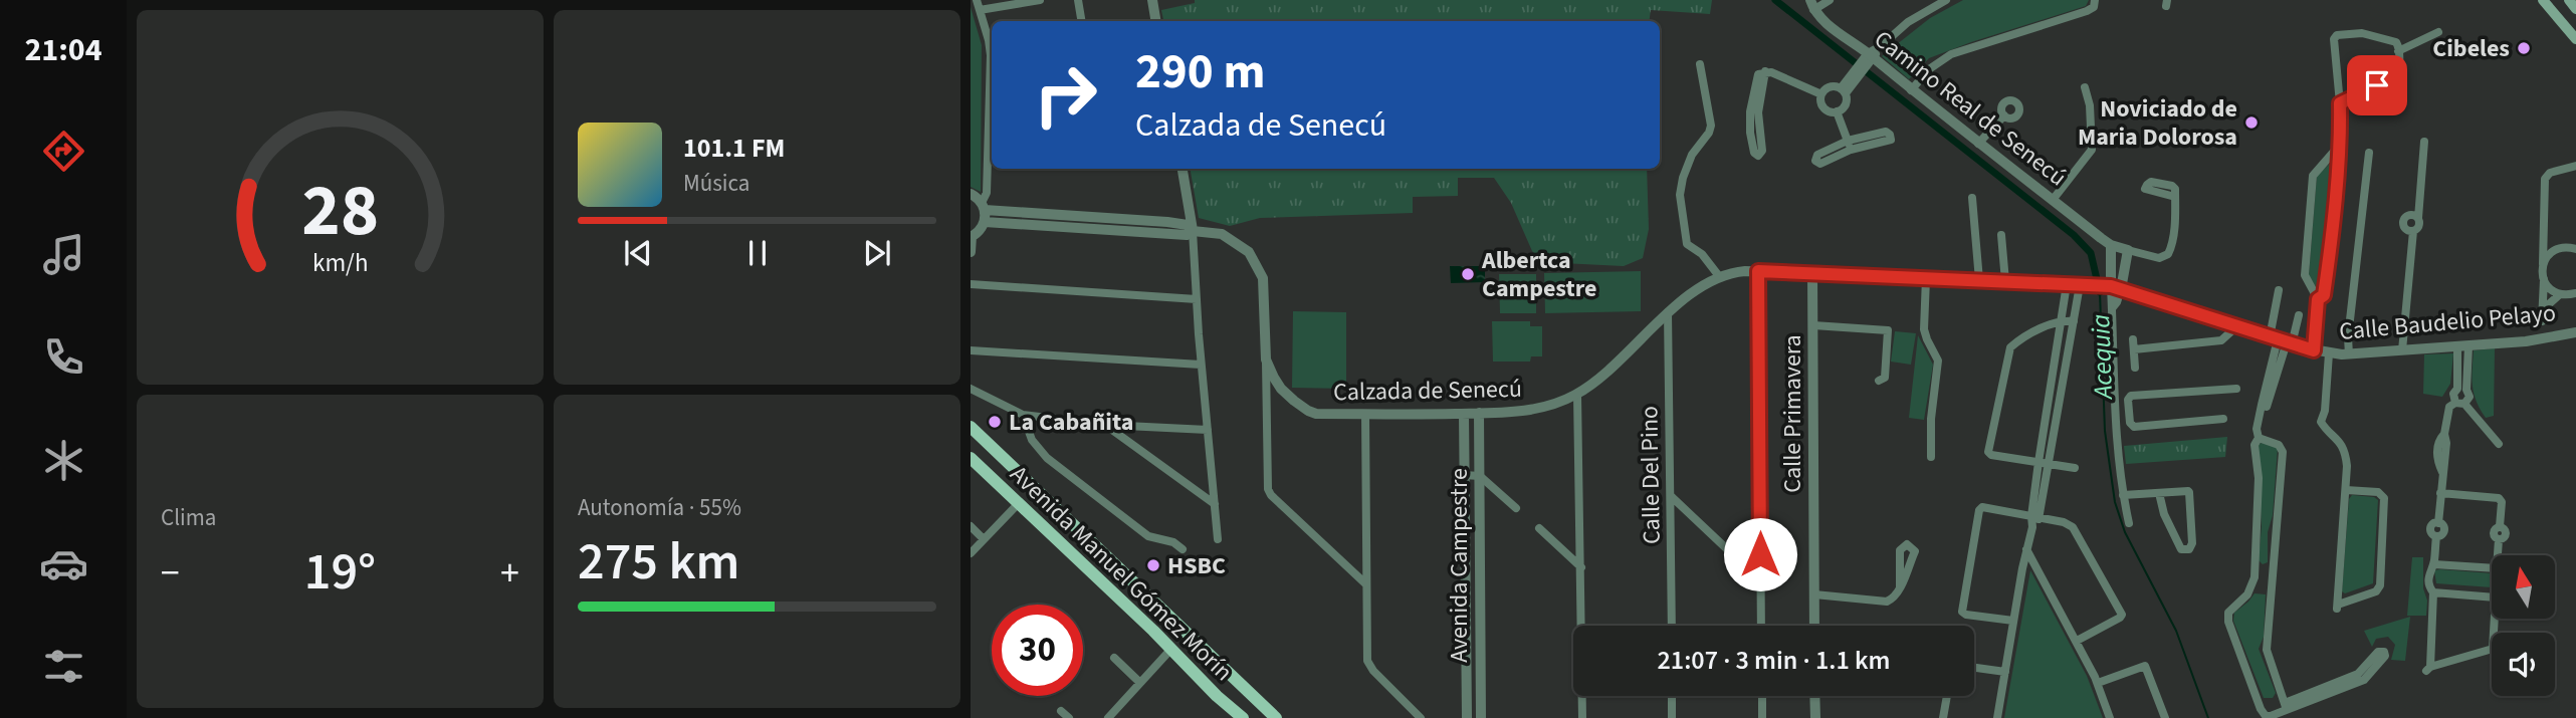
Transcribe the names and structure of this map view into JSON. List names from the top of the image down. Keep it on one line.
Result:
{"streets":{"main road":["Avenida Manuel Gómez Morín"],"street":["Camino Real de Senecú","Calle Baudelio Pelayo","Calzada de Senecú","Calle Primavera","Calle Del Pino","Avenida Campestre"]},"crossings":[["Calle Baudelio Pelayo","Calzada de Senecú"],["Calzada de Senecú","Calle Primavera"],["Calzada de Senecú","Calle Del Pino"],["Calzada de Senecú","Avenida Campestre"]],"water":["Acequia"],"places":["Cibeles","Noviciado de Maria Dolorosa","Albertca Campestre","La Cabañita","HSBC"],"north":"top","page":{"tabs":"21:04","turn":["290 m","Calzada de Senecú"],"song":["101.1 FM","Música"],"tile":["Clima",["Autonomía · 55%","275 km"]],"heat":["−","19°","+"],"limit":"30","trip":"21:07 · 3 min · 1.1 km","gauge":["28","km/h"]}}
